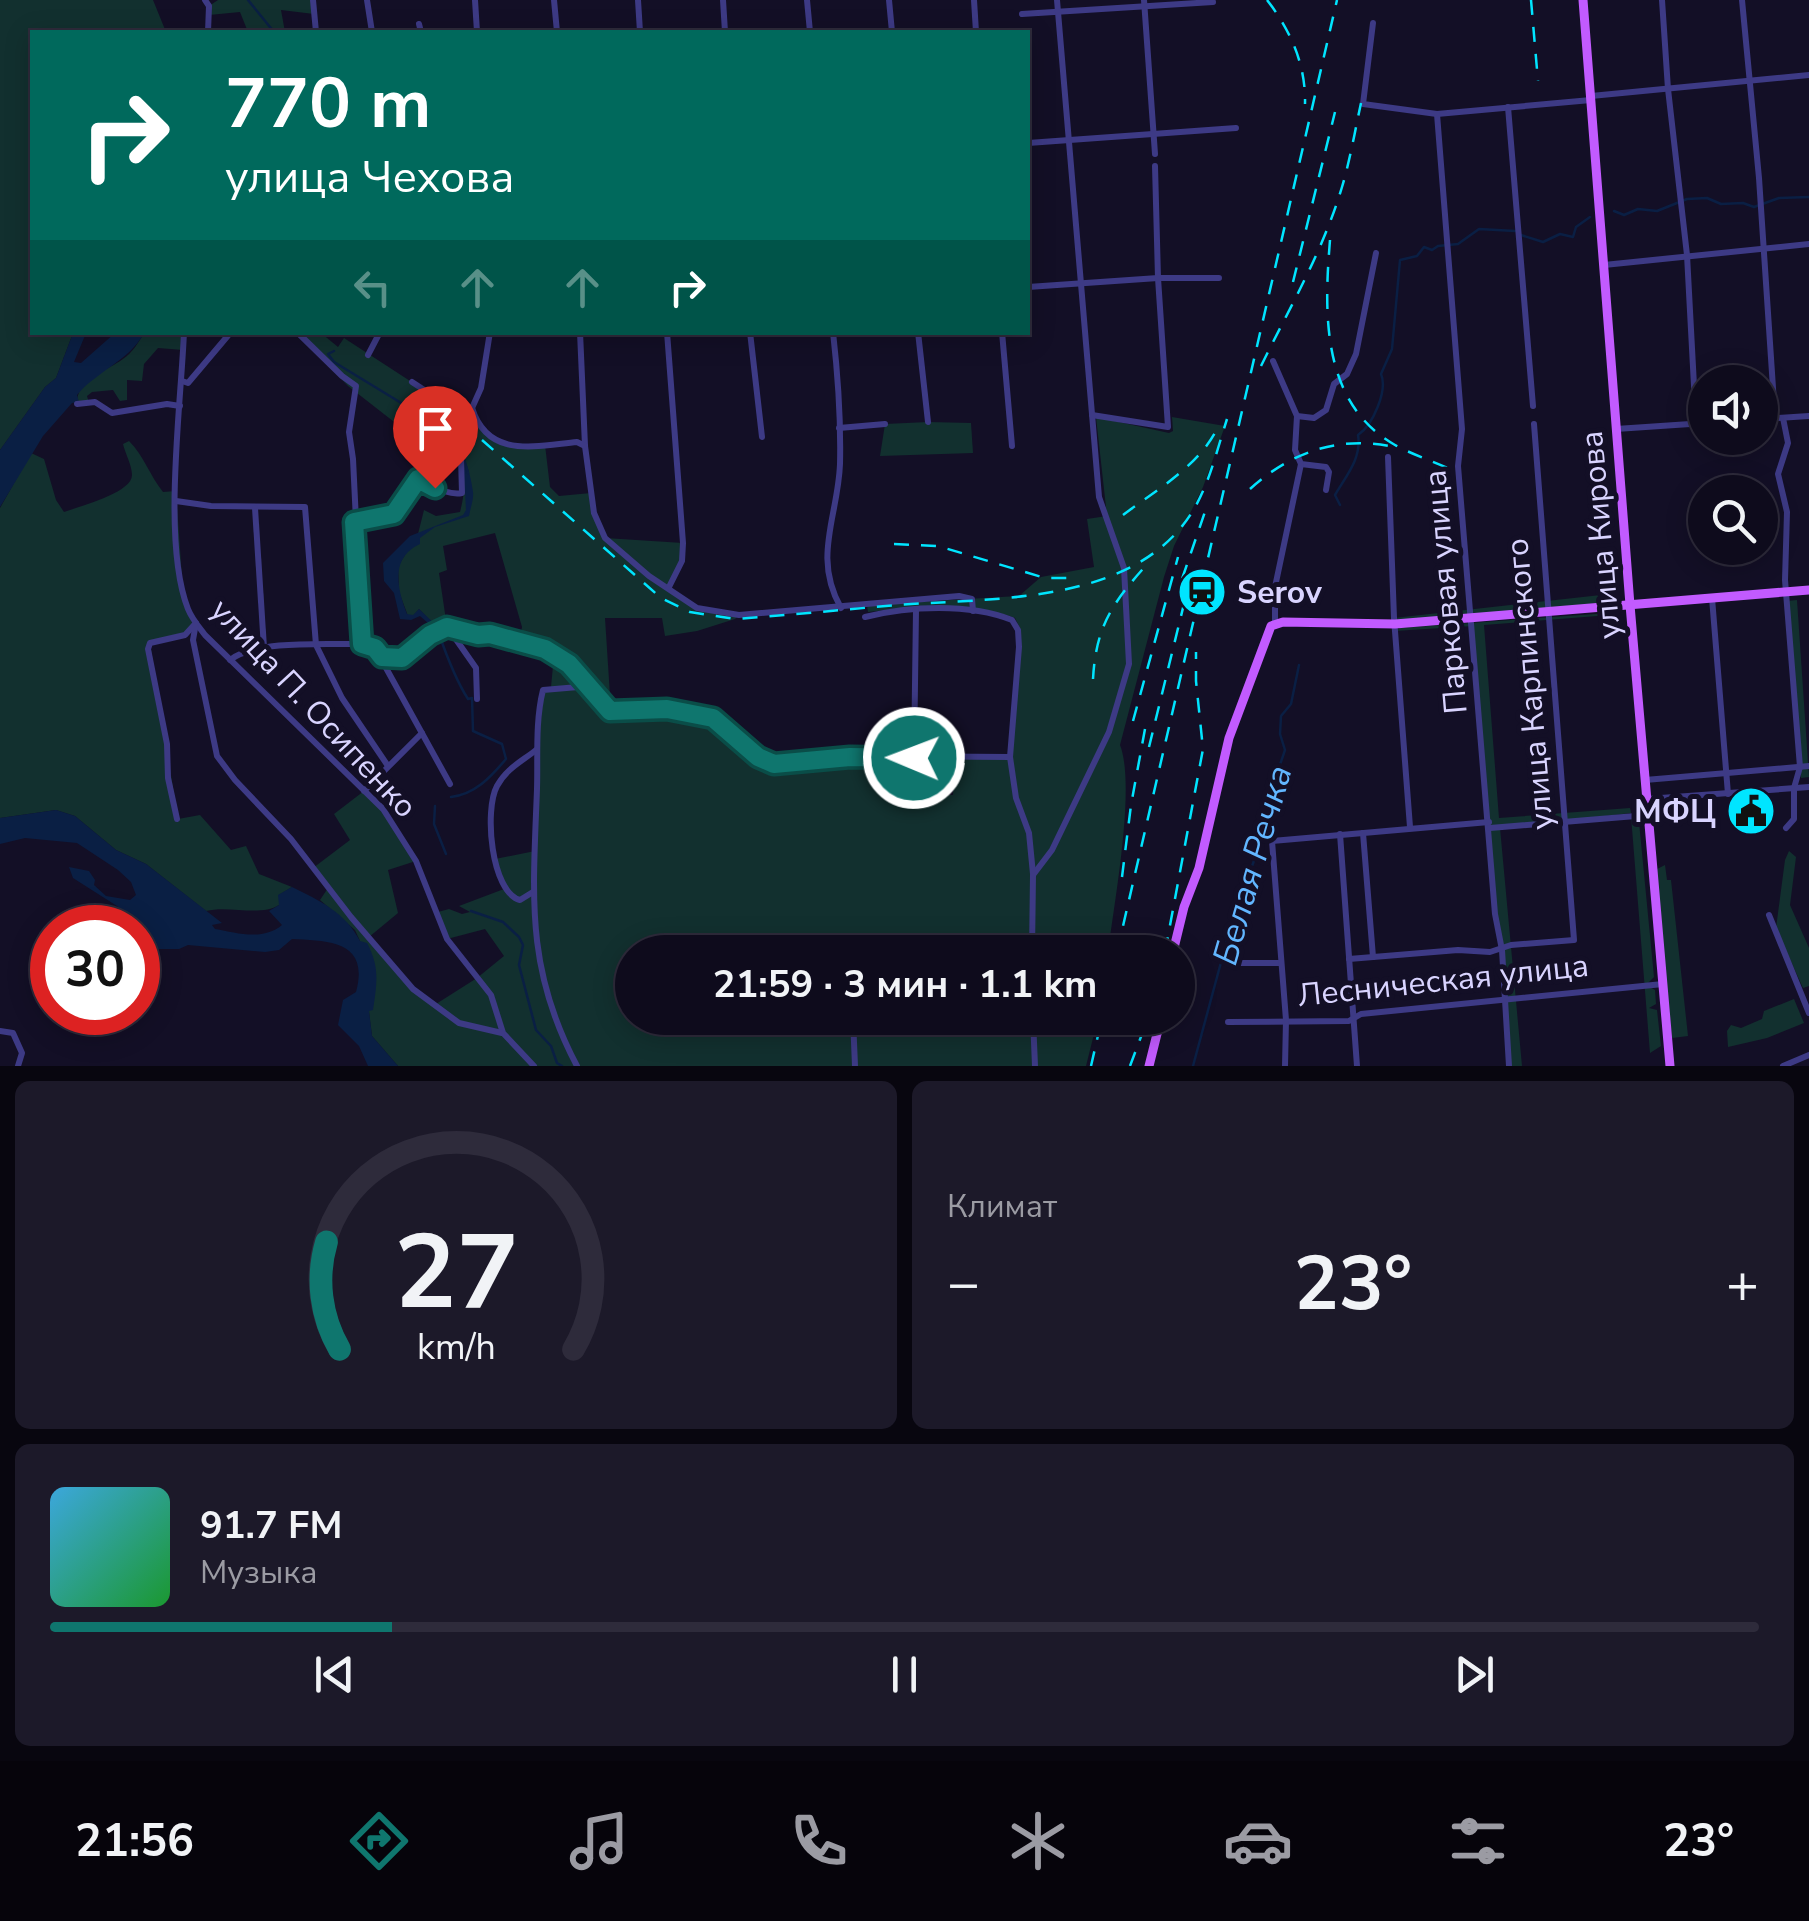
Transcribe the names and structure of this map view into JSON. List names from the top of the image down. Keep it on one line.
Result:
{"streets":{"main road":["улица Кирова"],"street":["Парковая улица","улица Карпинского","улица П. Осипенко","Лесническая улица"]},"crossings":[["улица Кирова","Лесническая улица"],["Парковая улица","улица Карпинского"],["Парковая улица","Лесническая улица"]],"water":["Белая Речка"],"places":{"station":["Serov"],"public building":["МФЦ"]},"page":{"turn":["770 m","улица Чехова"],"limit":"30","trip":"21:59 · 3 мин · 1.1 km","tile":"Климат","heat":["−","23°","+"],"song":["91.7 FM","Музыка"],"tabs":["21:56","23°"],"gauge":["27","km/h"]}}
